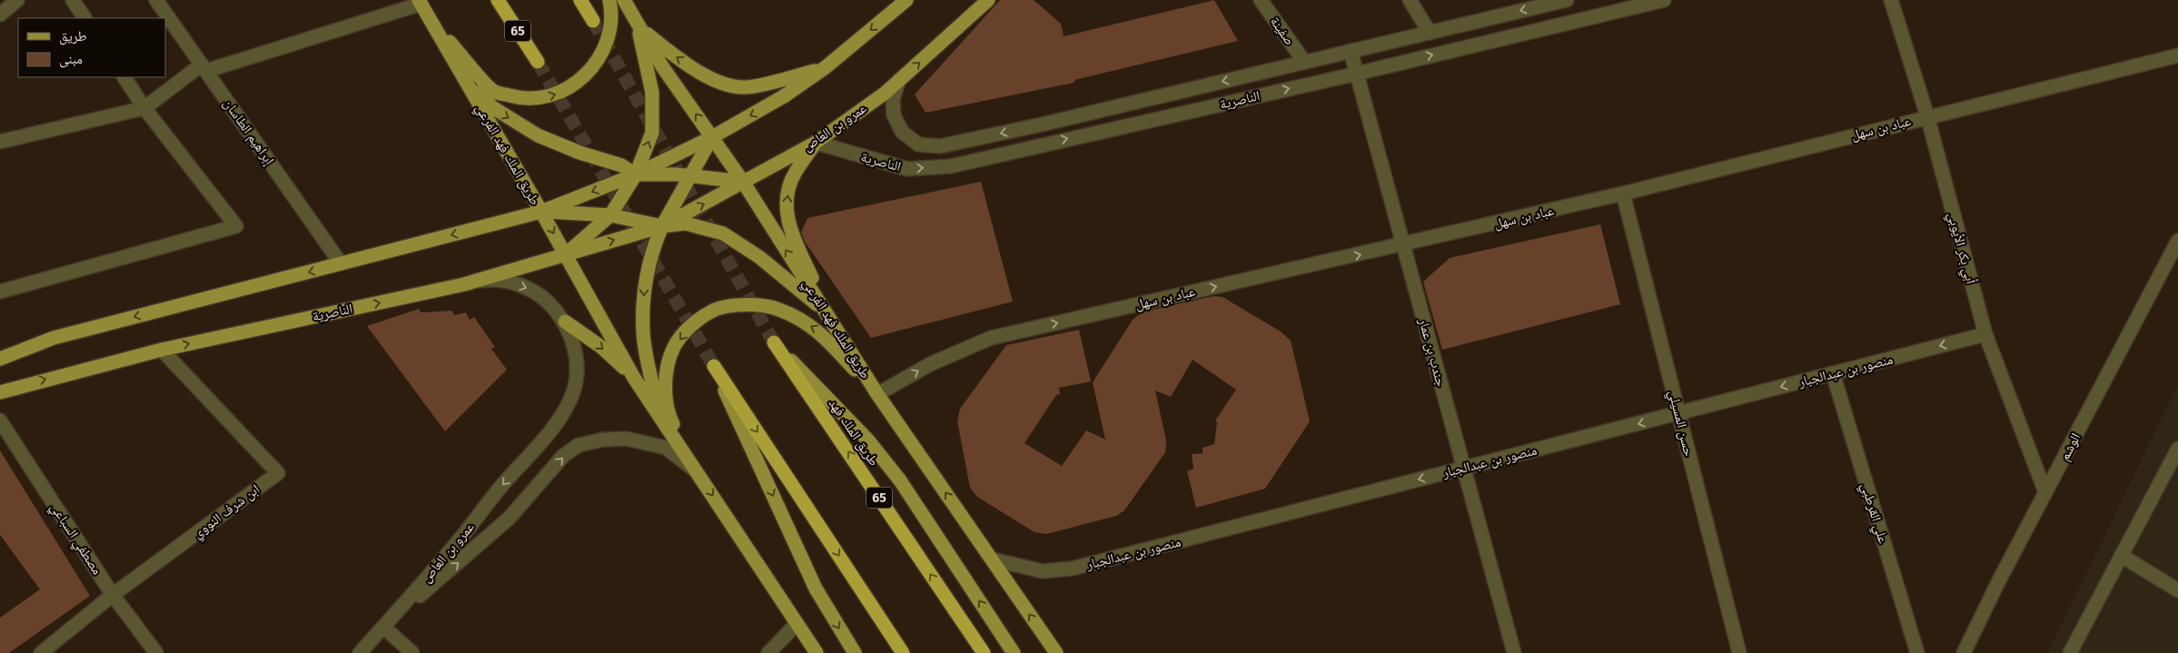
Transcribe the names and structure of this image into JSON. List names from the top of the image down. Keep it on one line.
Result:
{"streets":{"highway":["65","طريق الملك فهد"],"main road":["الناصرية","عمرو بن العاص","طريق الملك فهد الفرعي"],"street":["صفينة","عباد بن سهل","إبراهيم الطاسان","أبي بكر الأيوبي","جندب بن عمار","منصور بن عبدالجبار","حسن المسيلي","الوشم","ابن شرف النووي","علي القرطبي","مصطفي السباعي"]},"crossings":[["صفينة","الناصرية"],["الناصرية","عمرو بن العاص"],["الناصرية","طريق الملك فهد الفرعي"],["الناصرية","جندب بن عمار"],["الناصرية","ابن شرف النووي"],["عمرو بن العاص","طريق الملك فهد الفرعي"],["عباد بن سهل","طريق الملك فهد الفرعي"],["عباد بن سهل","أبي بكر الأيوبي"],["عباد بن سهل","جندب بن عمار"],["عباد بن سهل","حسن المسيلي"],["طريق الملك فهد الفرعي","منصور بن عبدالجبار"],["أبي بكر الأيوبي","منصور بن عبدالجبار"],["أبي بكر الأيوبي","الوشم"],["جندب بن عمار","منصور بن عبدالجبار"],["منصور بن عبدالجبار","حسن المسيلي"],["منصور بن عبدالجبار","علي القرطبي"],["ابن شرف النووي","مصطفي السباعي"]],"one_way":["عباد بن سهل","منصور بن عبدالجبار"],"legend":["طريق","مبنى"]}
